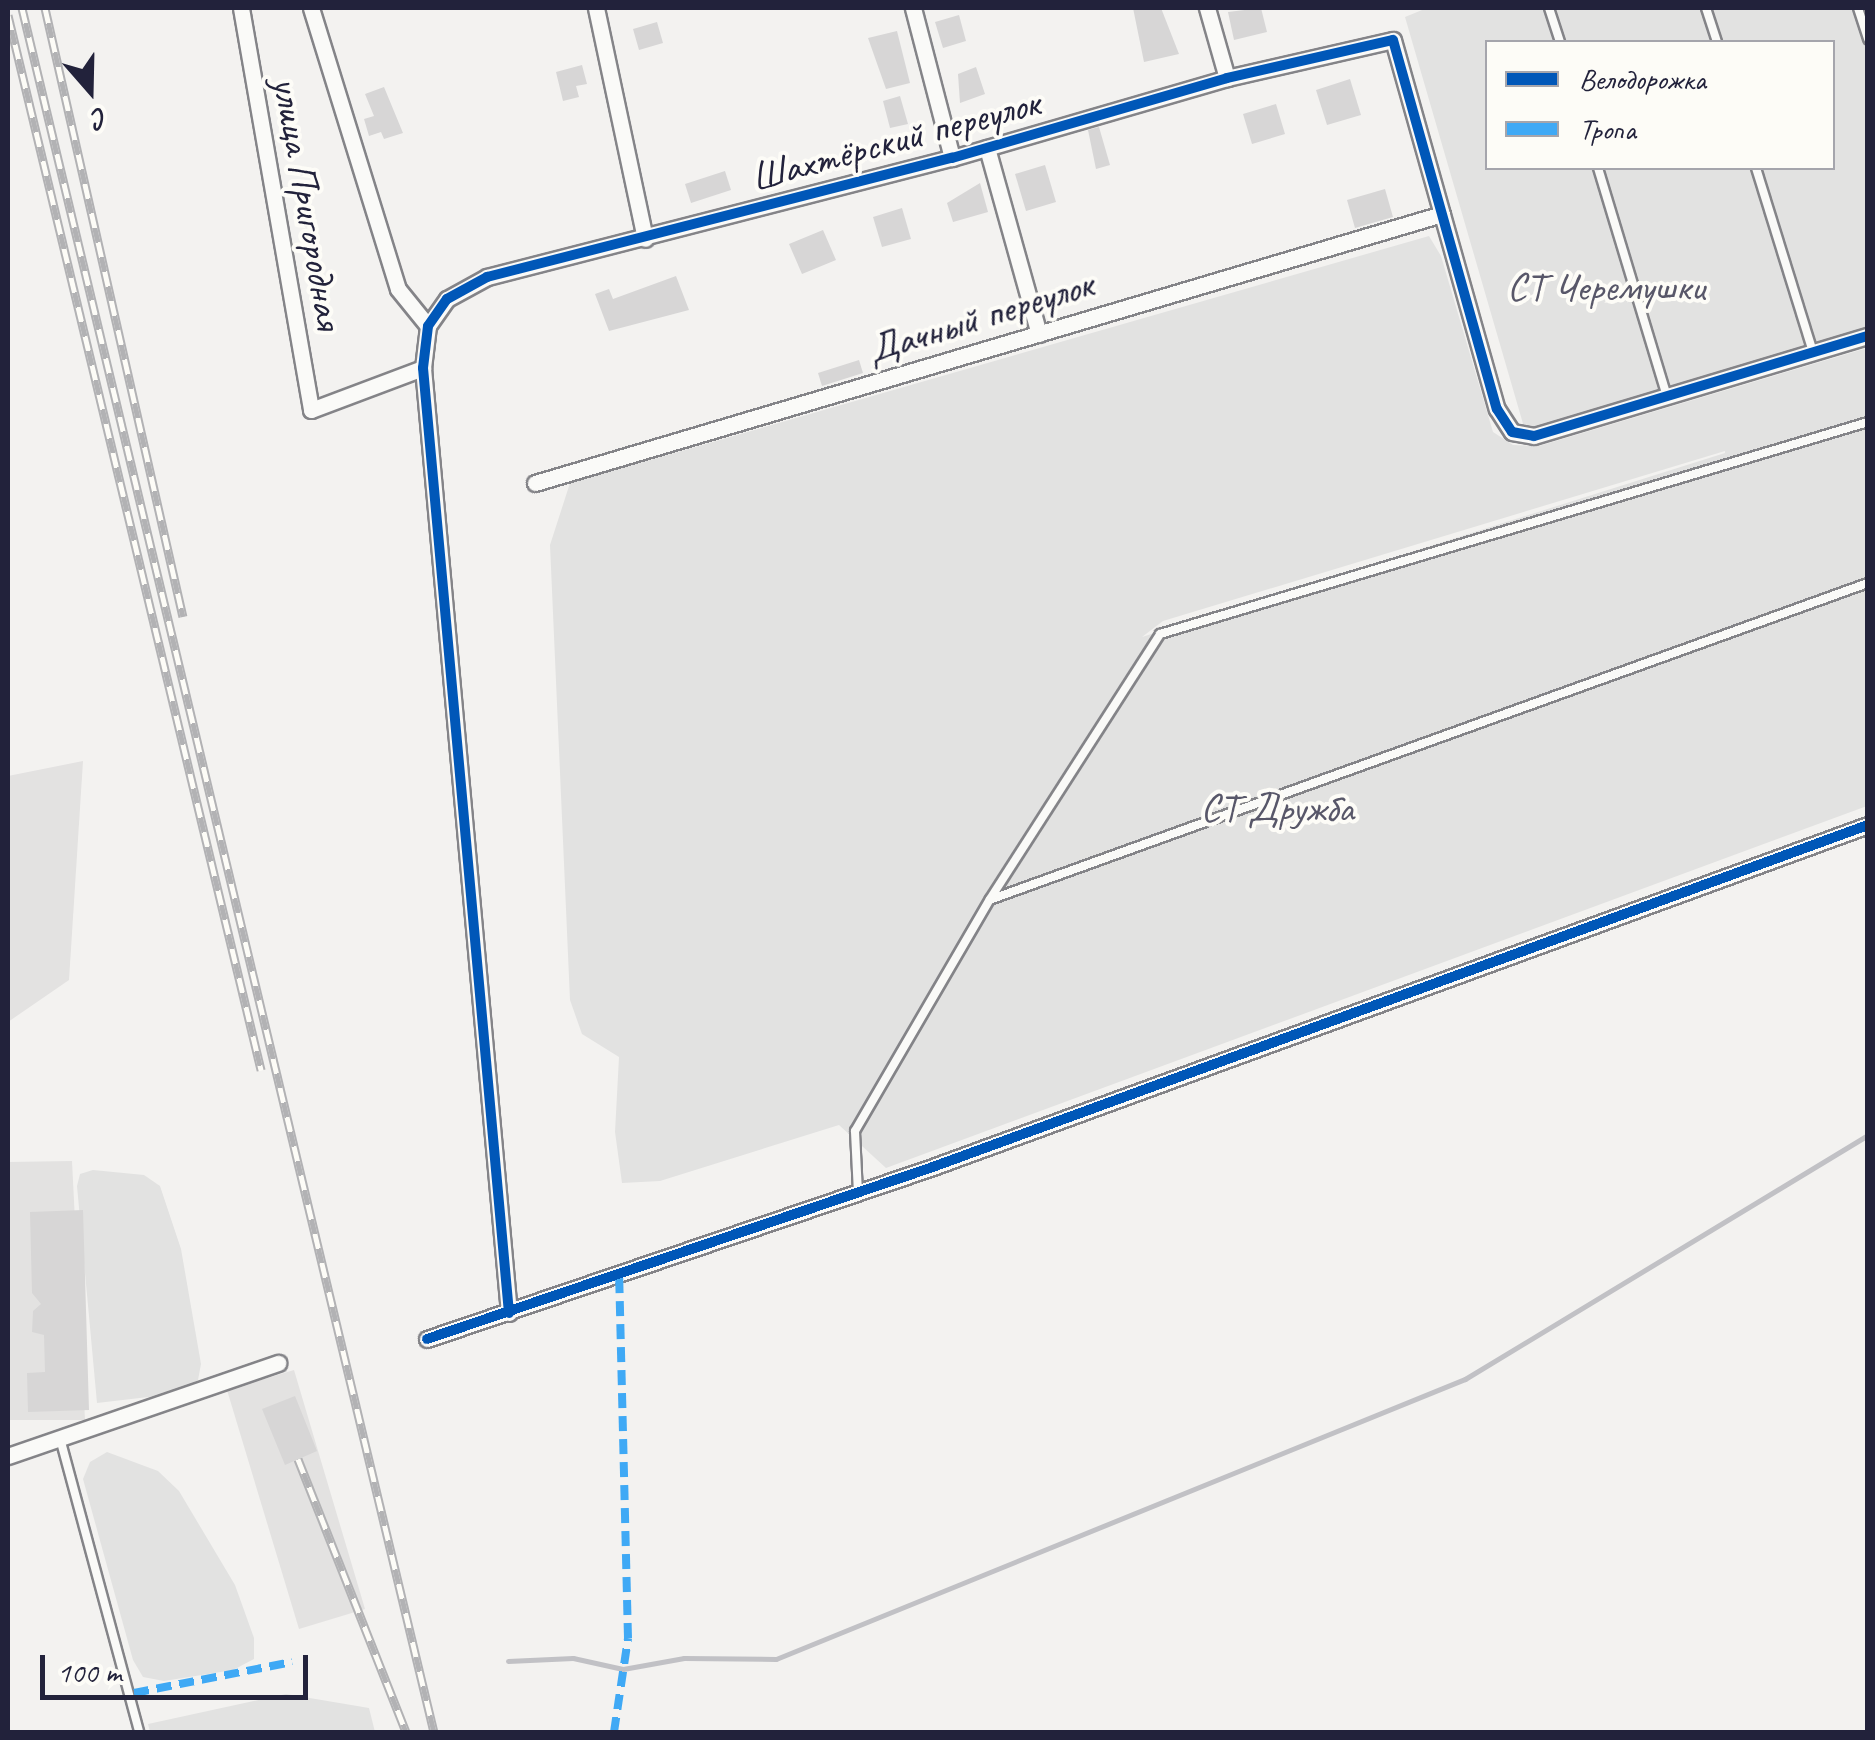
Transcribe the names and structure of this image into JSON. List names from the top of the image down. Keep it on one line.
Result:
{"streets":{"street":["Шахтёрский переулок","улица Пригородная","Дачный переулок"]},"crossings":[["Шахтёрский переулок","Дачный переулок"]],"parks":["СТ Черемушки","СТ Дружба"],"legend":["Велодорожка","Тропа"],"scale_bar":"100 m","north":"bottom"}
